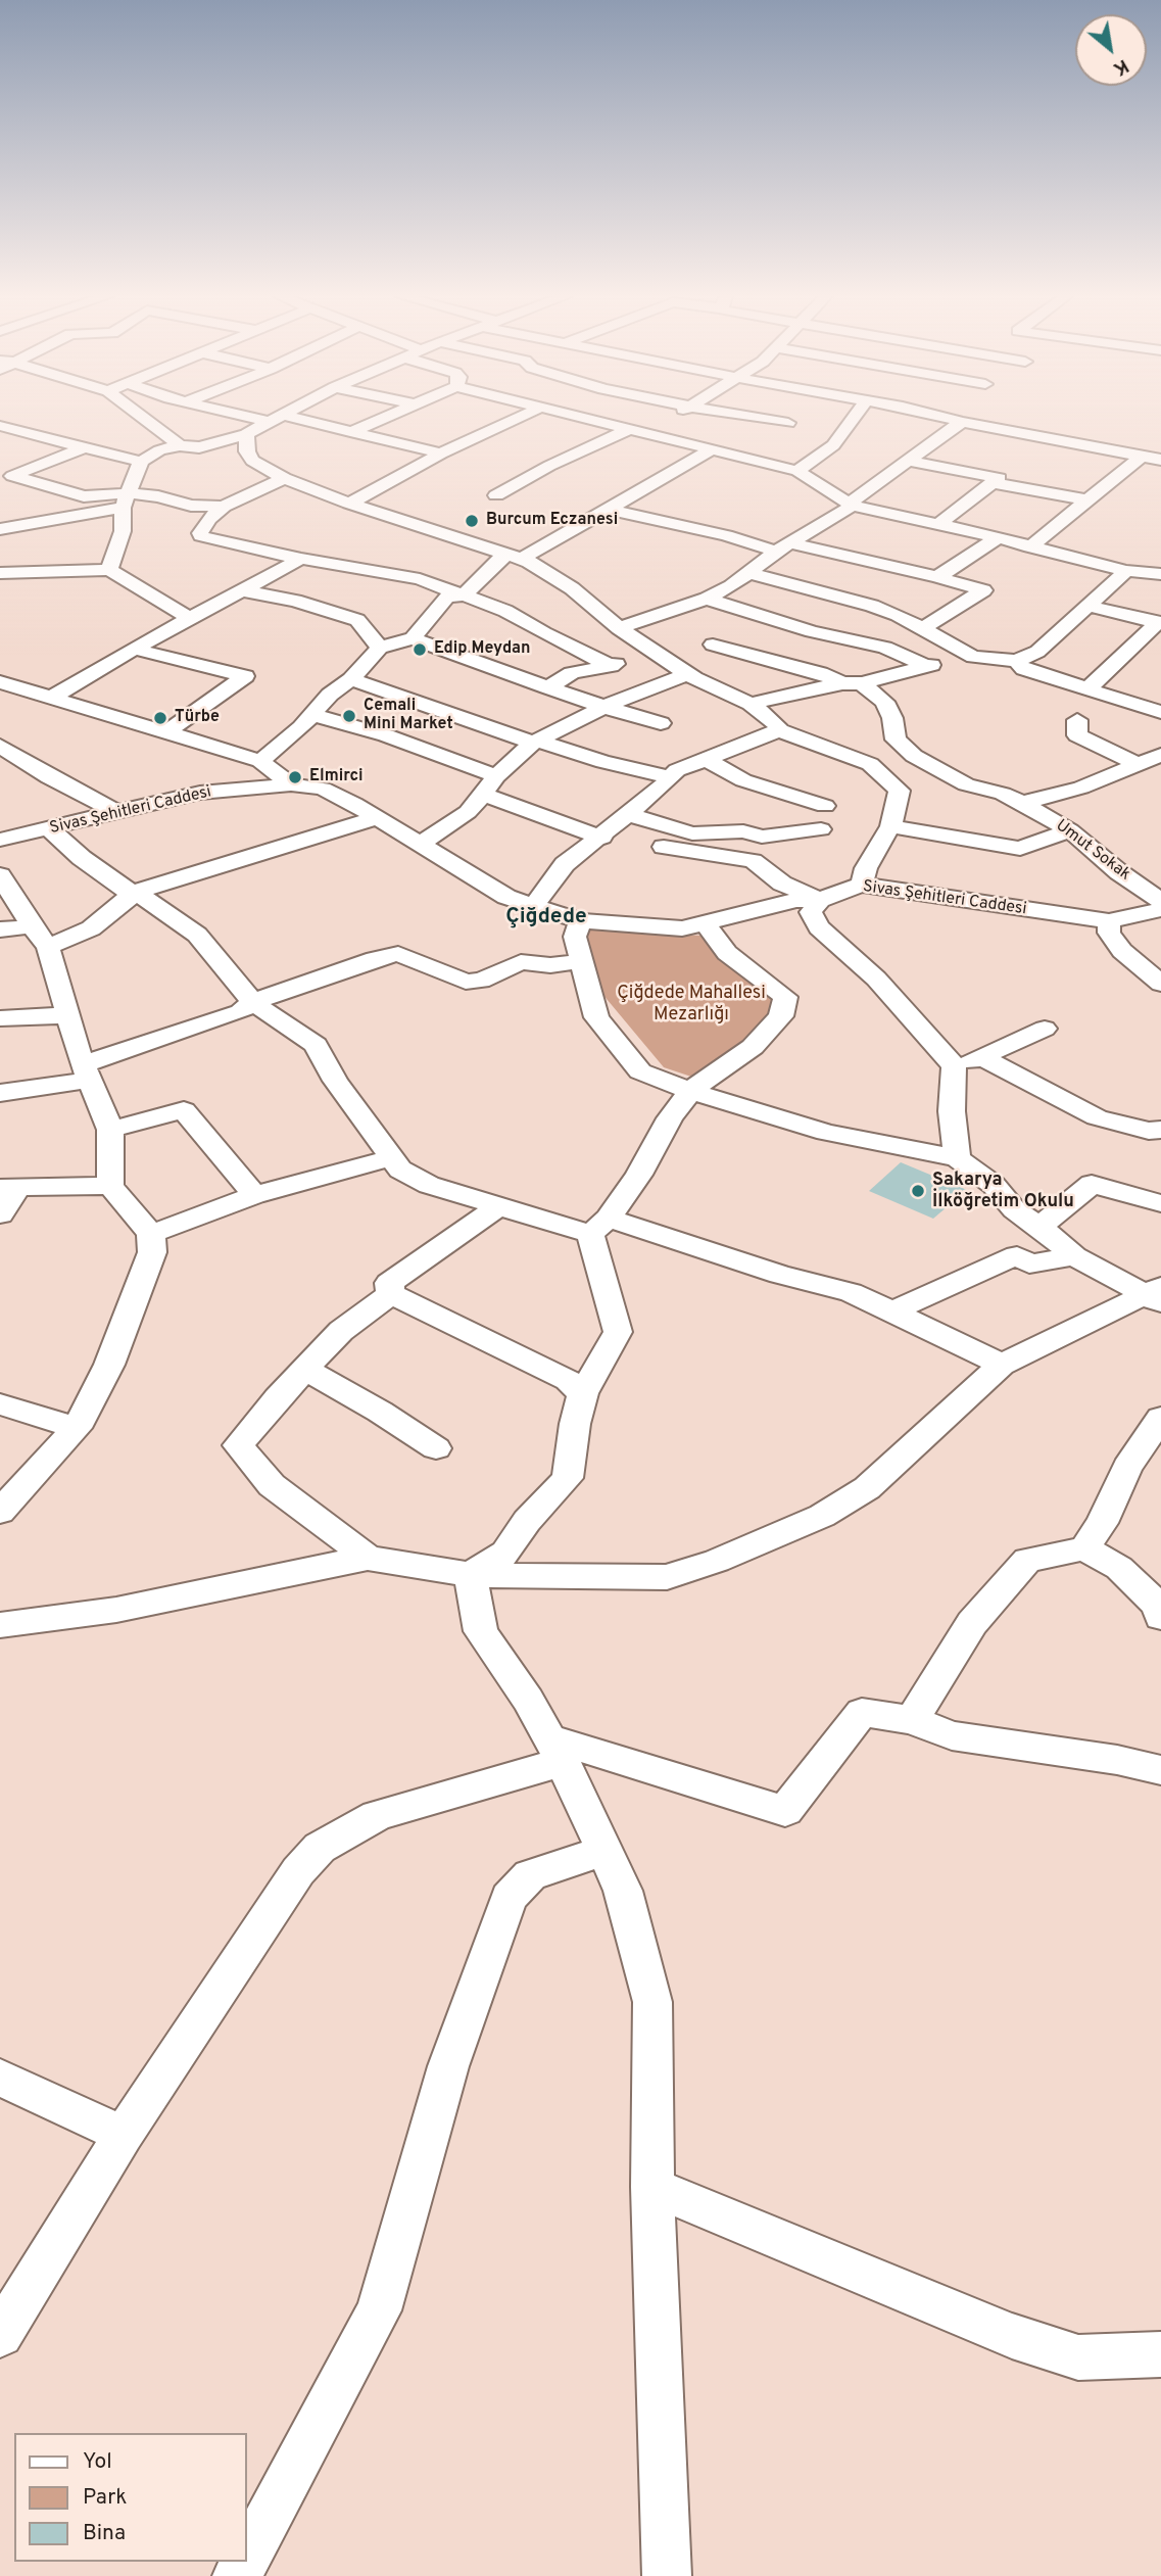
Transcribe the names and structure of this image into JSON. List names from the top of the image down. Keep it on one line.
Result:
{"streets":{"street":["Sivas Şehitleri Caddesi","Umut Sokak"]},"crossings":[["Sivas Şehitleri Caddesi","Umut Sokak"]],"districts":["Çiğdede"],"parks":["Çiğdede Mahallesi Mezarlığı"],"places":["Burcum Eczanesi","Edip Meydan","Cemali Mini Market","Türbe","Elmirci","Sakarya İlköğretim Okulu"],"legend":["Yol","Park","Bina"],"north":"bottom right"}
